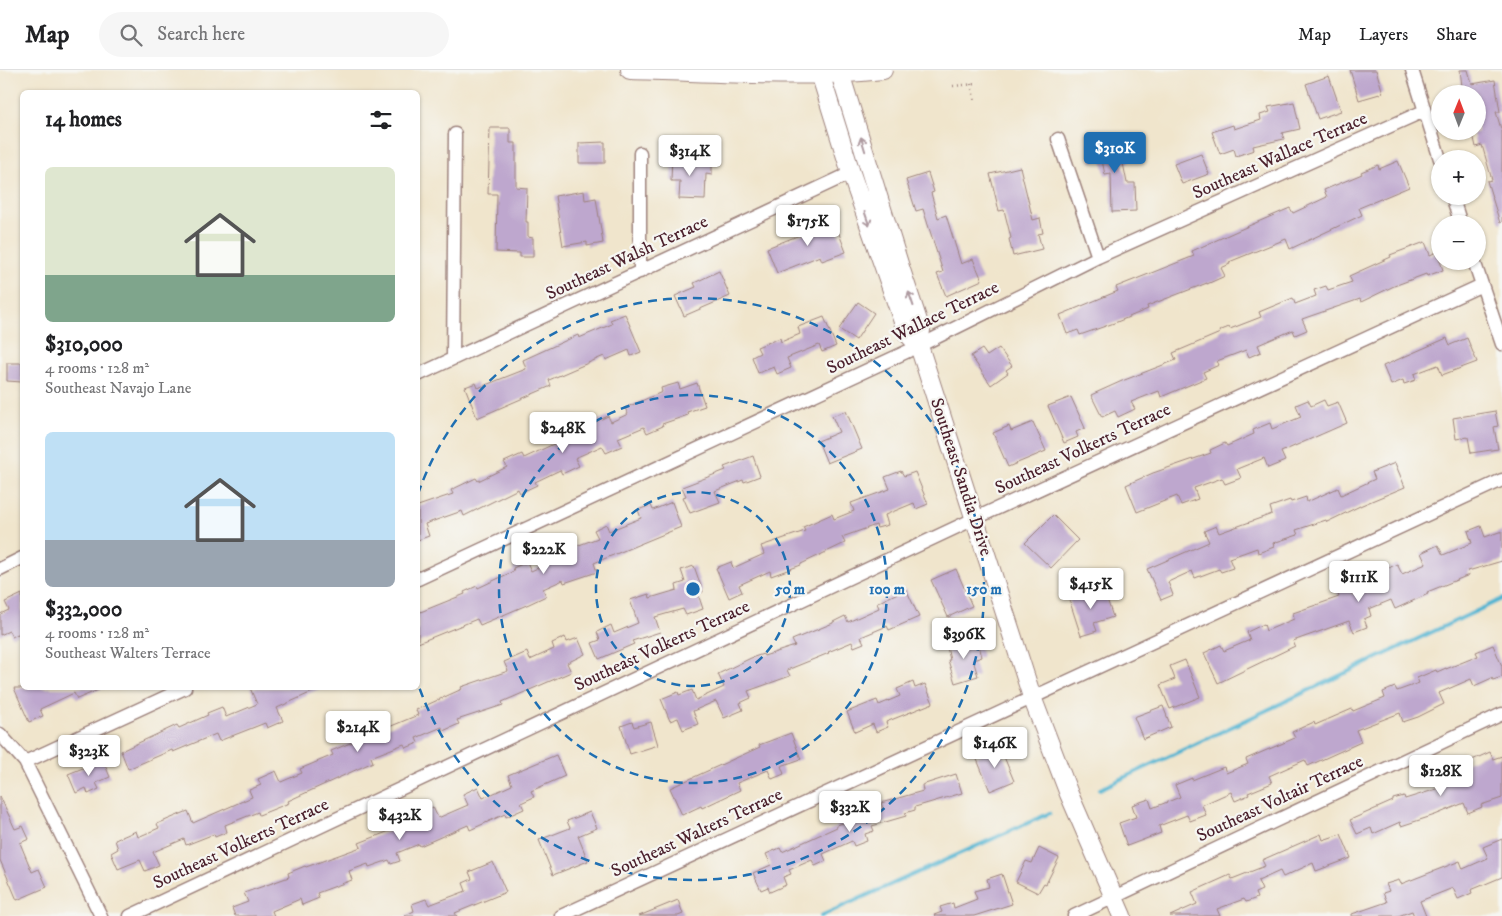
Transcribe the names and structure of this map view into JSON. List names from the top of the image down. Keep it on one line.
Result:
{"streets":{"street":["Southeast Wallace Terrace","Southeast Walsh Terrace","Southeast Volkerts Terrace","Southeast Sandia Drive","Southeast Voltair Terrace","Southeast Walters Terrace"]},"crossings":[["Southeast Wallace Terrace","Southeast Sandia Drive"],["Southeast Walsh Terrace","Southeast Sandia Drive"],["Southeast Volkerts Terrace","Southeast Sandia Drive"],["Southeast Sandia Drive","Southeast Voltair Terrace"],["Southeast Sandia Drive","Southeast Walters Terrace"]],"north":"top","page":{"header":"Map","search":"Search here","nav":["Map","Layers","Share"],"map_buttons":["+","−"],"heading":"14 homes","price":["$310K","$314K","$175K","$248K","$222K","$111K","$415K","$396K","$214K","$146K","$323K","$128K","$332K","$432K"],"list":[{"name":"$310,000","note":"4 rooms · 128 m² · Southeast Navajo Lane"},{"name":"$332,000","note":"4 rooms · 128 m² · Southeast Walters Terrace"}]},"rings":["50 m","100 m","150 m"]}
